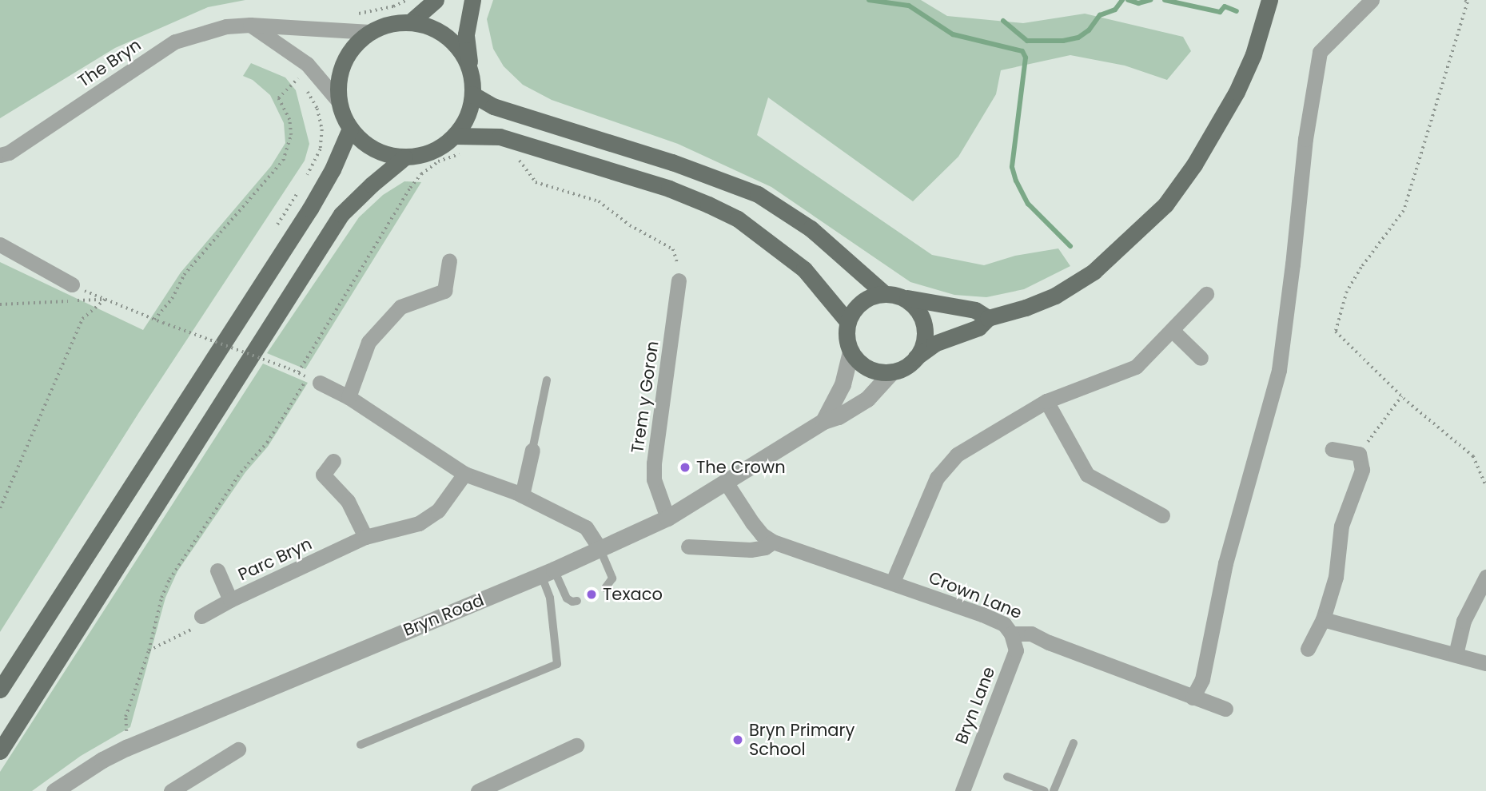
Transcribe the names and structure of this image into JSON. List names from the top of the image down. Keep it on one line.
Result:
{"streets":{"street":["The Bryn","Trem y Goron","Parc Bryn","Crown Lane","Bryn Road","Bryn Lane"]},"crossings":[["Trem y Goron","Bryn Road"],["Crown Lane","Bryn Road"],["Crown Lane","Bryn Lane"]],"places":["The Crown","Texaco","Bryn Primary School"]}
